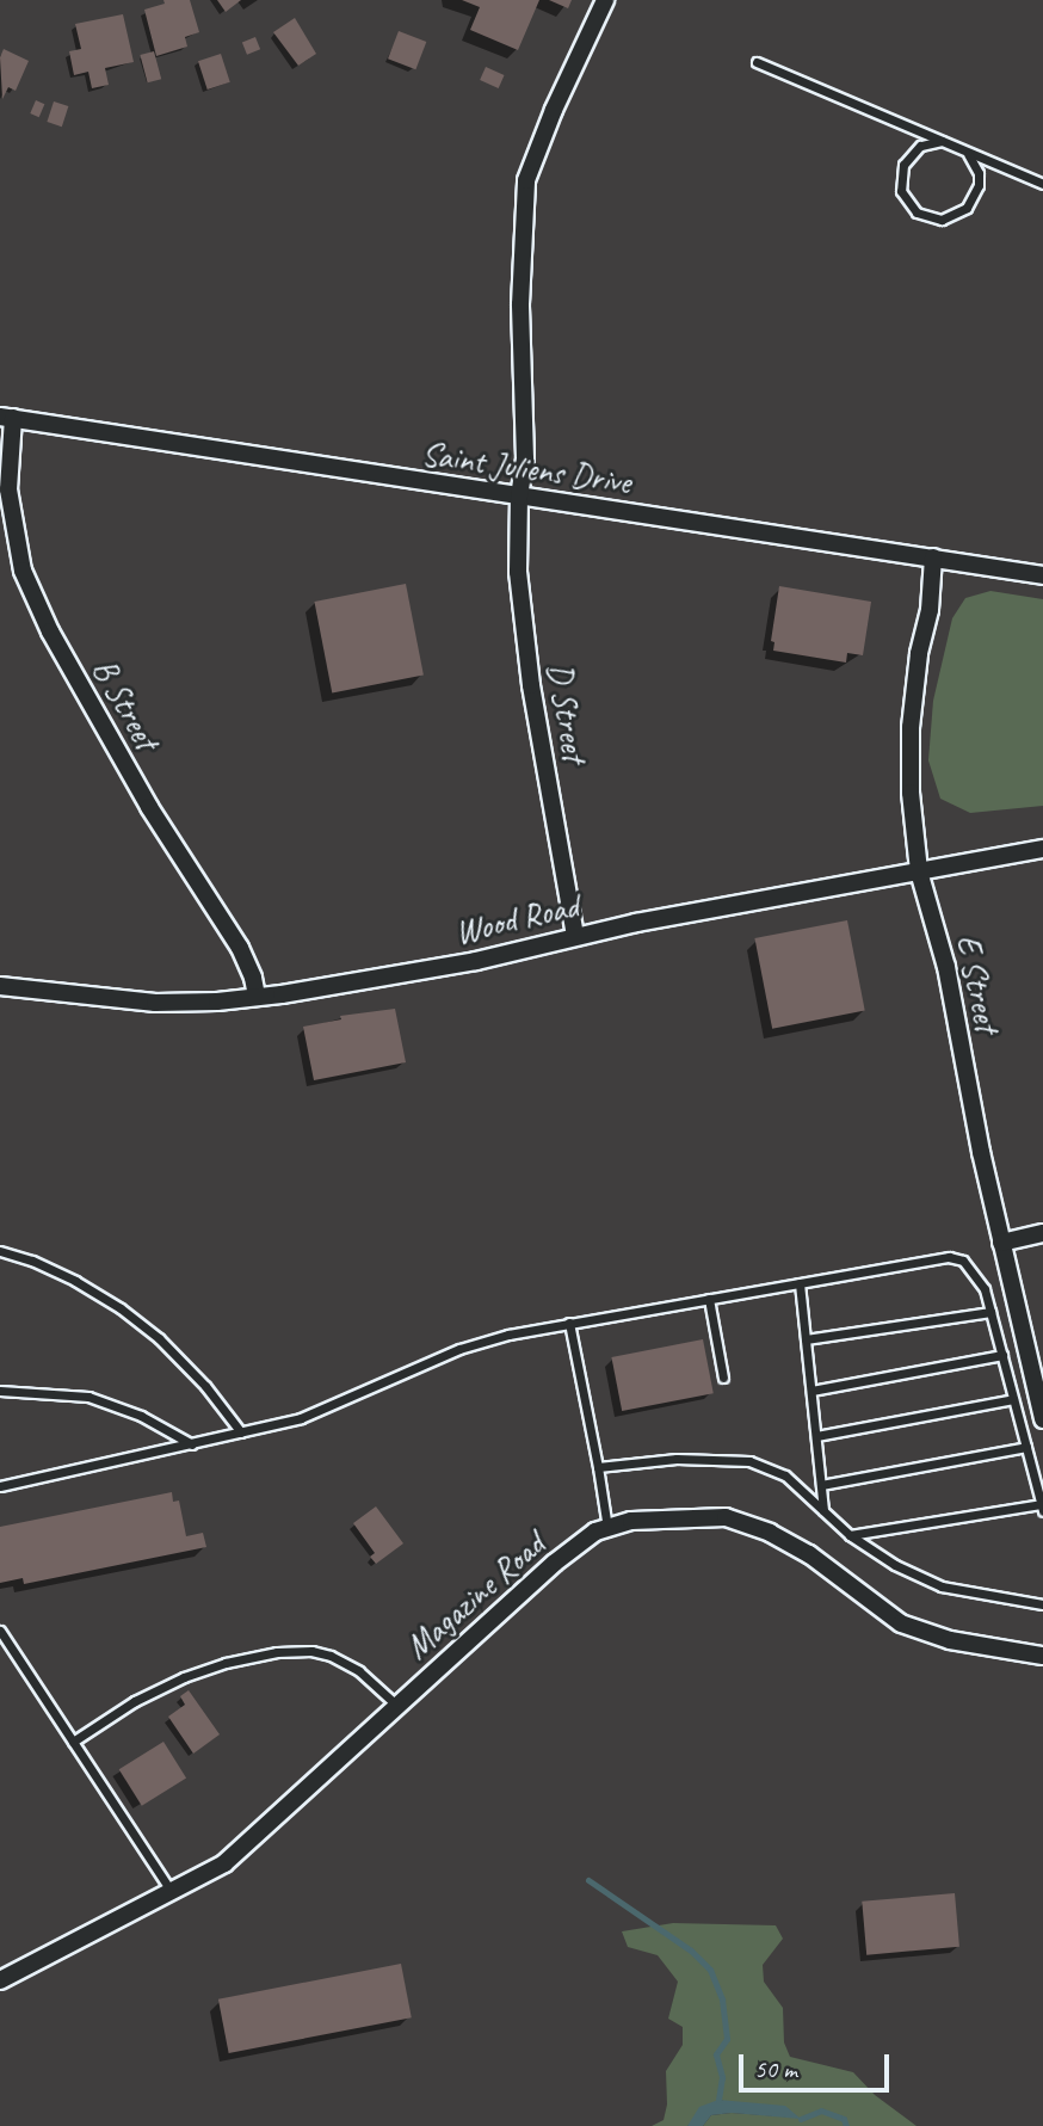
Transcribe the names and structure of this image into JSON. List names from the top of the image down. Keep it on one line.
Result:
{"streets":{"street":["Saint Juliens Drive","B Street","D Street","Wood Road","E Street","Magazine Road"]},"crossings":[["Saint Juliens Drive","B Street"],["Saint Juliens Drive","D Street"],["Saint Juliens Drive","E Street"],["B Street","Wood Road"],["D Street","Wood Road"],["Wood Road","E Street"]],"scale_bar":"50 m"}
